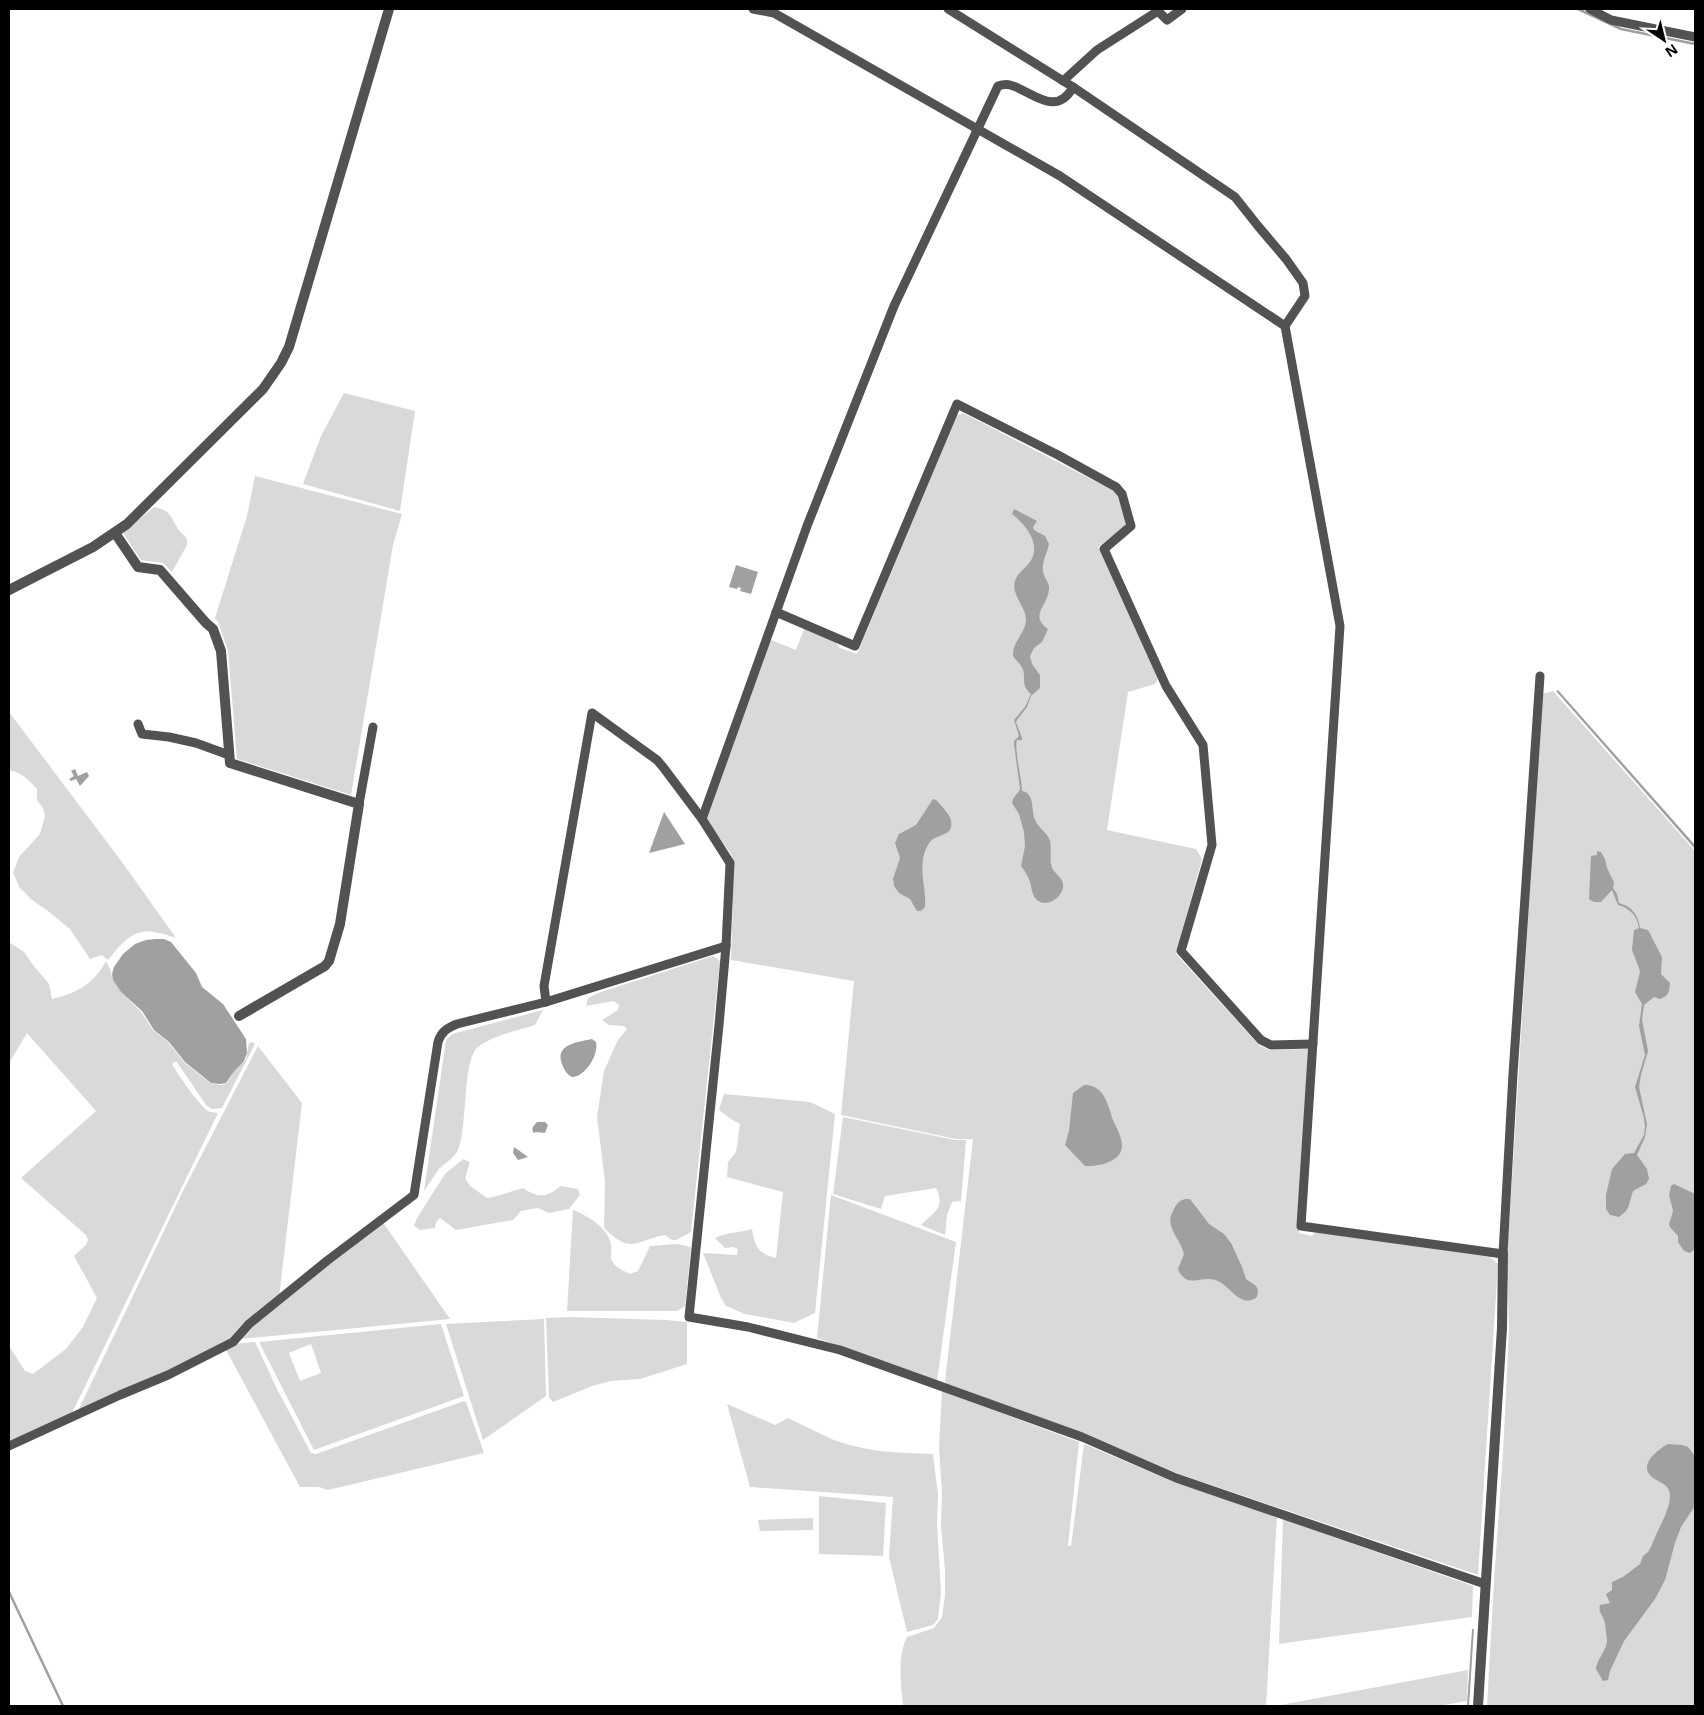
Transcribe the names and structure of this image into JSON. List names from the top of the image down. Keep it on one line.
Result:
{"north":"bottom right"}
